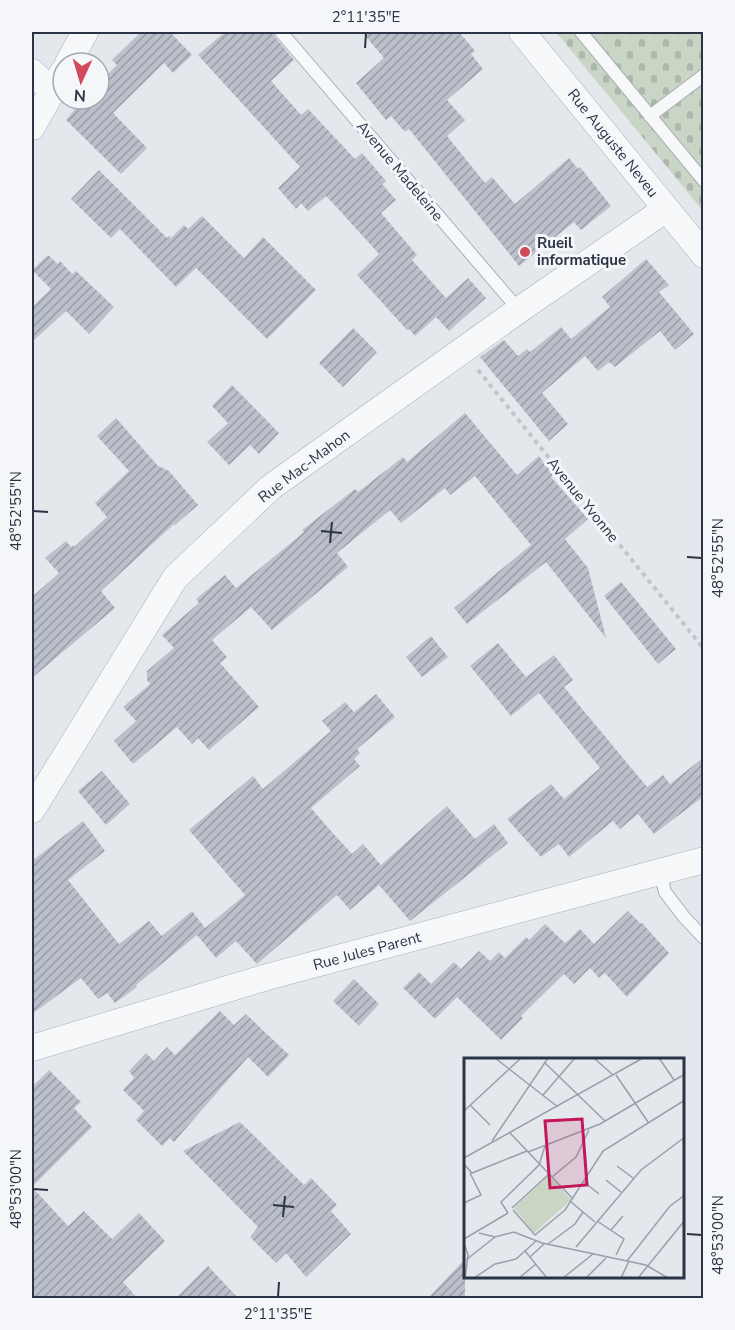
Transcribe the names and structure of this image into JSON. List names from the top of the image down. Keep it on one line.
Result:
{"streets":{"street":["Rue Auguste Neveu","Rue Mac-Mahon","Rue Jules Parent"],"lane":["Avenue Madeleine"],"path":["Avenue Yvonne"]},"crossings":[["Rue Auguste Neveu","Rue Mac-Mahon"],["Avenue Madeleine","Rue Mac-Mahon"],["Rue Mac-Mahon","Avenue Yvonne"]],"places":["Rueil informatique"],"north":"bottom","coordinates":["2°11'35\"E","48°52'55\"N","48°53'00\"N"]}
